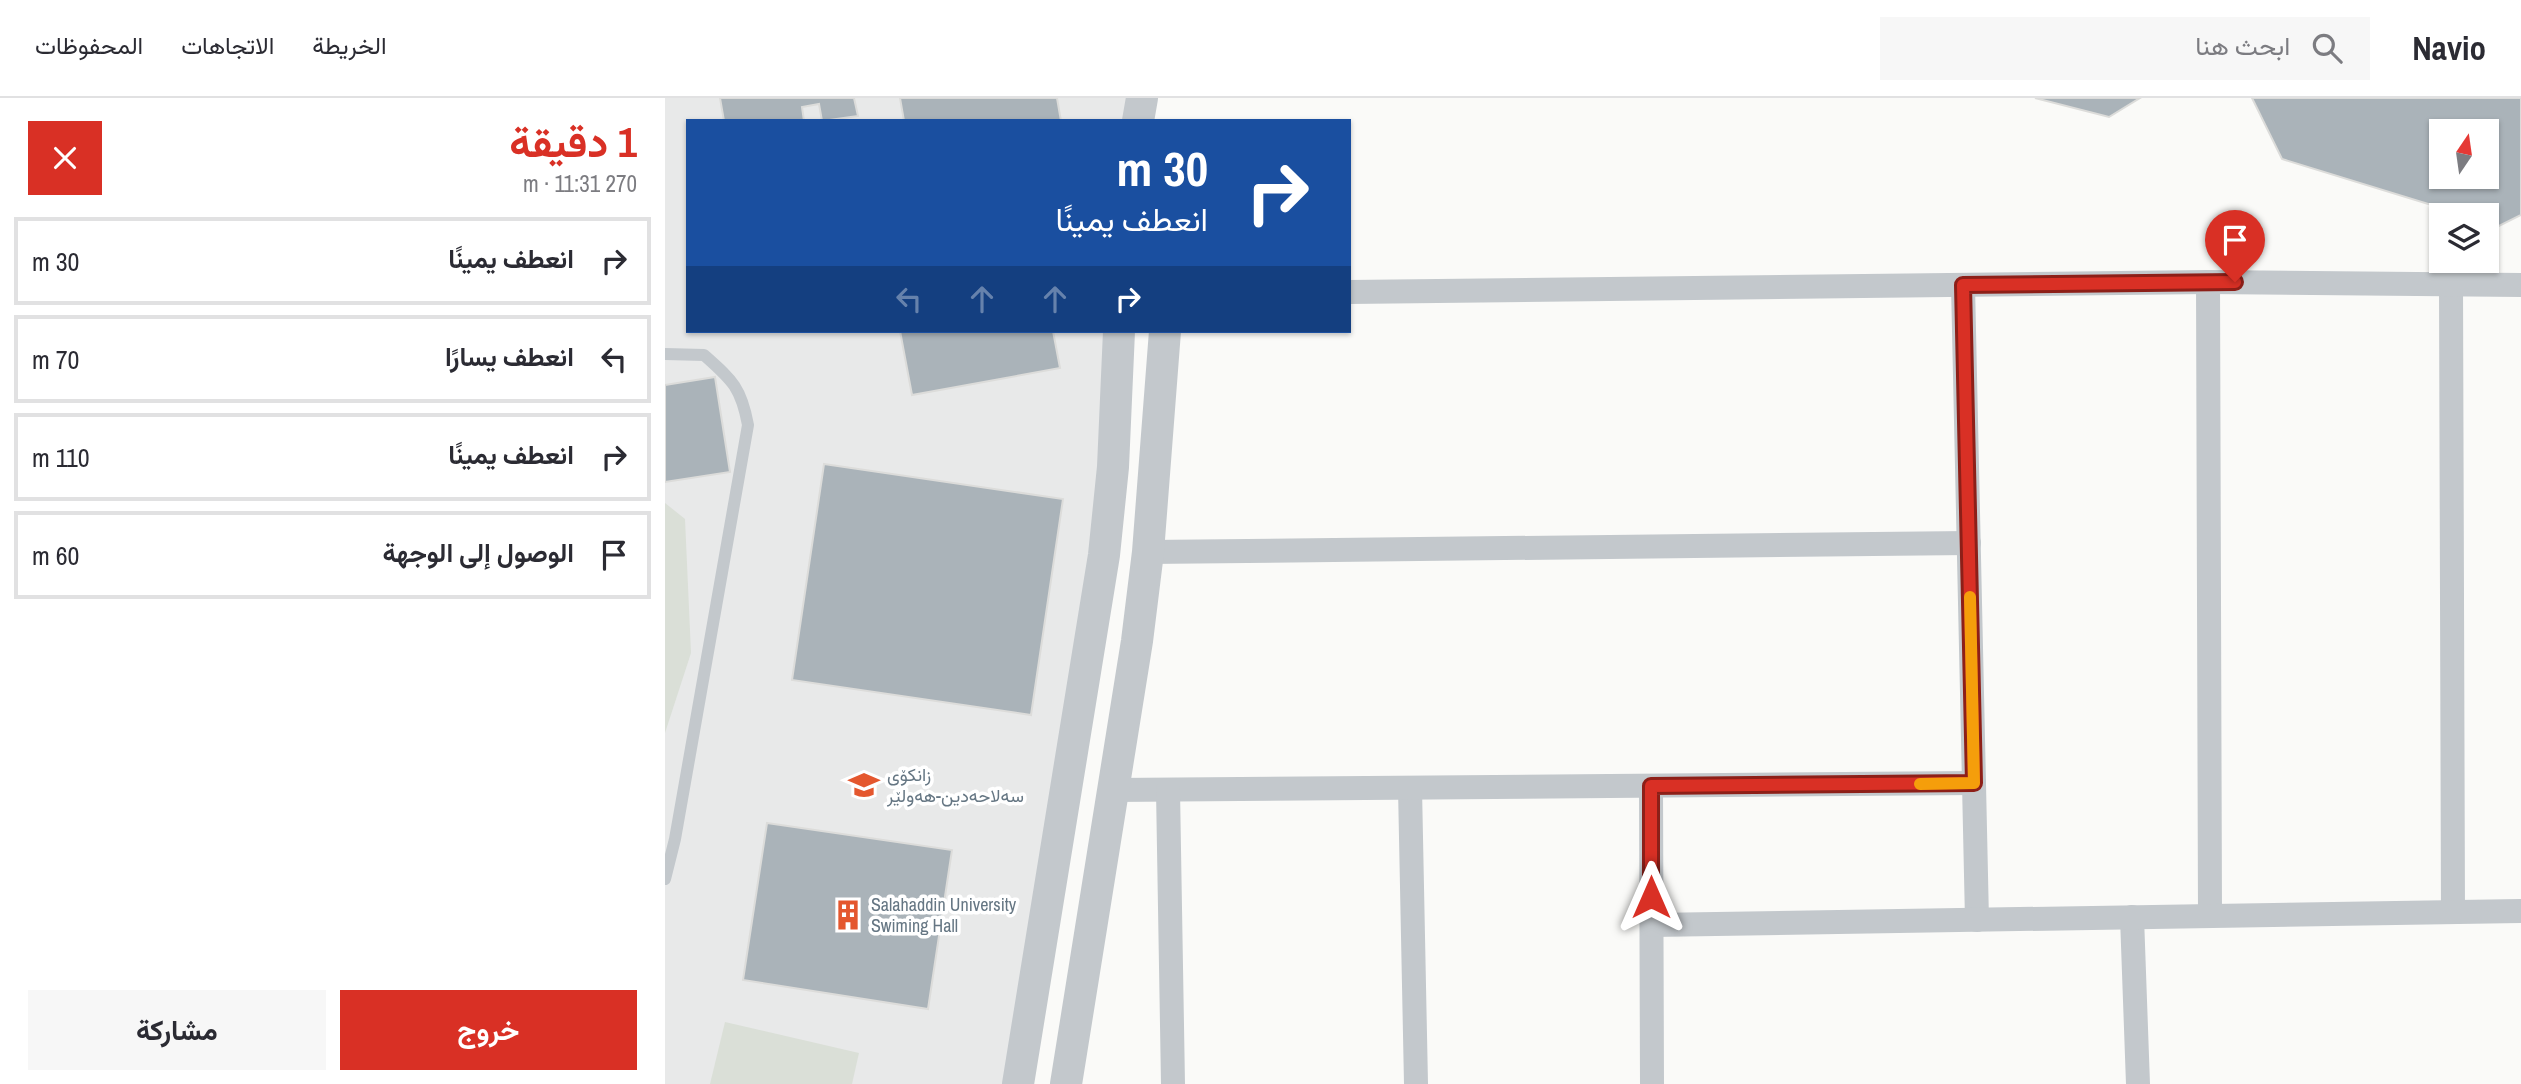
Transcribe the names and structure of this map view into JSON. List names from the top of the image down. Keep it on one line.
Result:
{"places":{"school or university":["زانکۆی سەلاحەدین-هەولێر"],"building":["Salahaddin University Swiming Hall"]},"north":"top","page":{"header":"Navio","search":"ابحث هنا","nav":["الخريطة","الاتجاهات","المحفوظات"],"heading":["1 دقيقة","270 m · 11:31"],"turn":["30 m","انعطف يمينًا"],"list":[{"name":"انعطف يمينًا","value":"30 m"},{"name":"انعطف يسارًا","value":"70 m"},{"name":"انعطف يمينًا","value":"110 m"},{"name":"الوصول إلى الوجهة","value":"60 m"}],"buttons":["خروج","مشاركة"]}}
